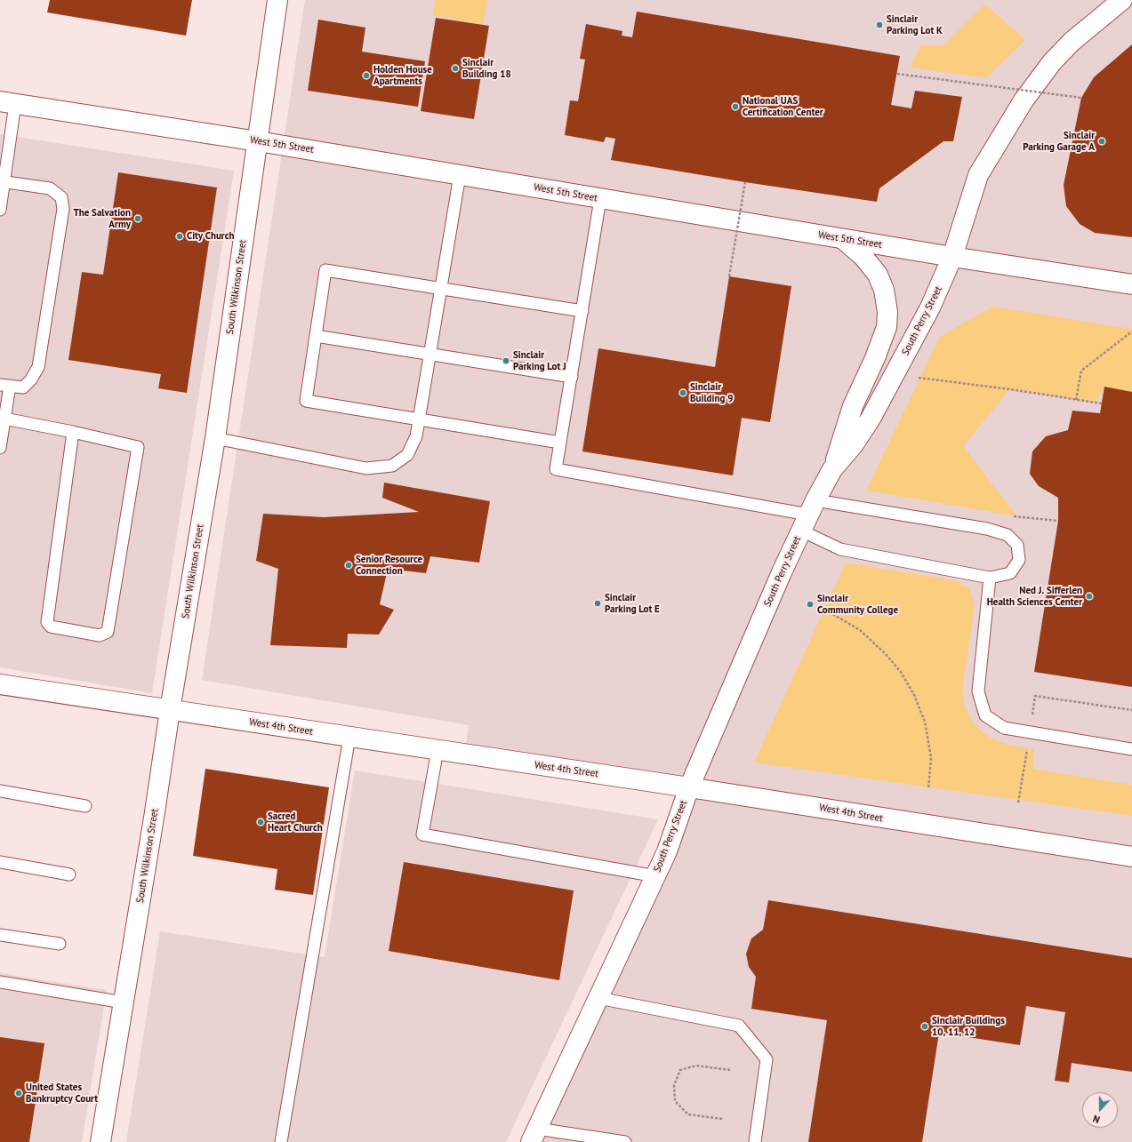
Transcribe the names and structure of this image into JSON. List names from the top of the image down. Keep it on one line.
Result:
{"streets":{"main road":["West 5th Street","South Wilkinson Street","South Perry Street","West 4th Street"]},"crossings":[["West 5th Street","South Wilkinson Street"],["West 5th Street","South Perry Street"],["South Wilkinson Street","West 4th Street"],["South Perry Street","West 4th Street"]],"places":["Sinclair Parking Lot K","Sinclair Building 18","Holden House Apartments","National UAS Certification Center","Sinclair Parking Garage A","The Salvation Army","City Church","Sinclair Parking Lot J","Sinclair Building 9","Senior Resource Connection","Ned J. Sifferlen Health Sciences Center","Sinclair Parking Lot E","Sinclair Community College","Sacred Heart Church","Sinclair Buildings 10, 11, 12","United States Bankruptcy Court"],"north":"bottom"}
